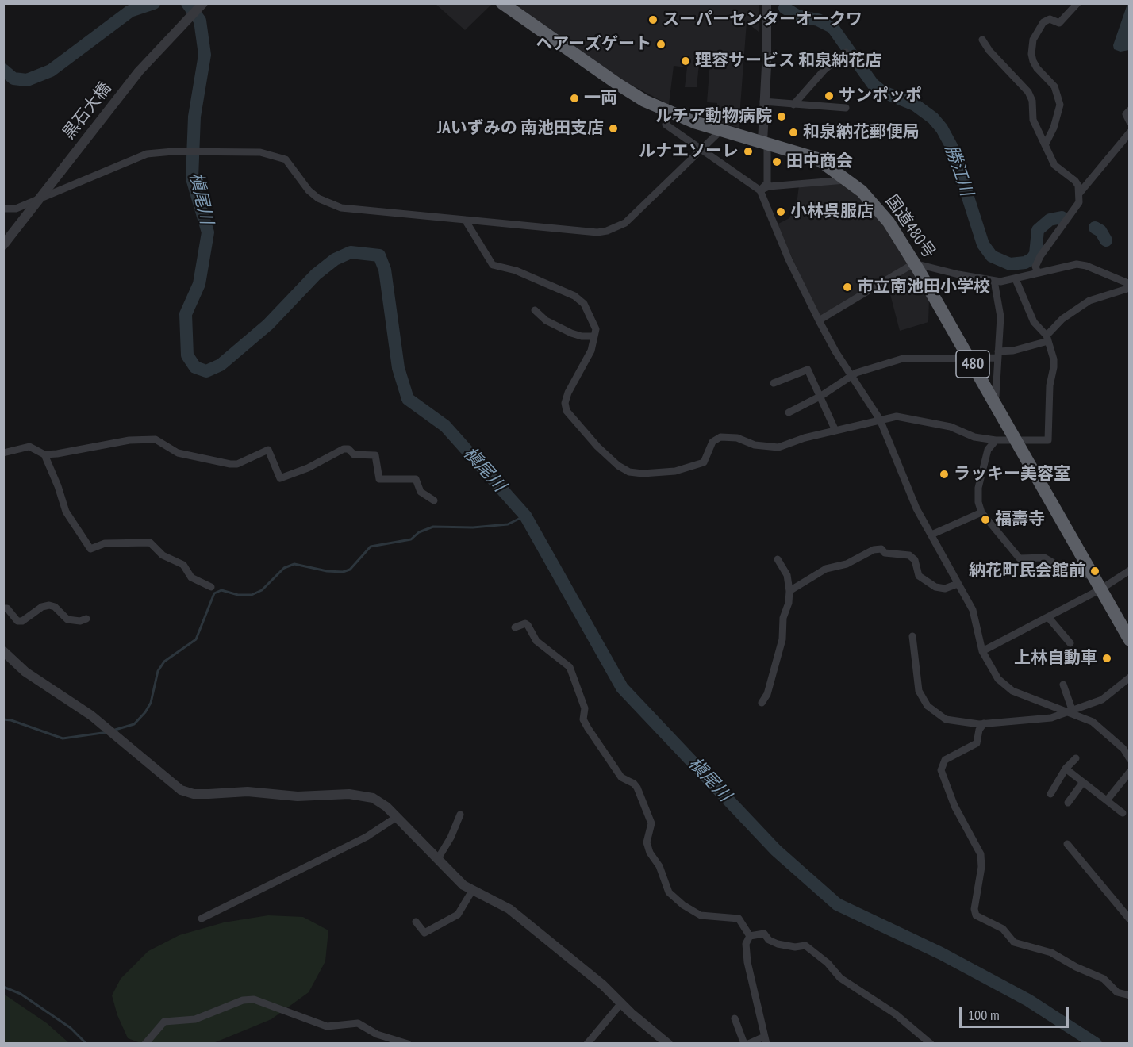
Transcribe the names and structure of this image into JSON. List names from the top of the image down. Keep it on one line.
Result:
{"streets":{"highway":["国道480号","480"],"street":["黒石大橋"]},"water":["勝江川","槇尾川"],"places":["スーパーセンターオークワ","ヘアーズゲート","理容サービス 和泉納花店","サンポッポ","一両","ルチア動物病院","JAいずみの 南池田支店","和泉納花郵便局","ルナエソーレ","田中商会","小林呉服店","市立南池田小学校","ラッキー美容室","福壽寺","納花町民会館前","上林自動車"],"scale_bar":"100 m"}
